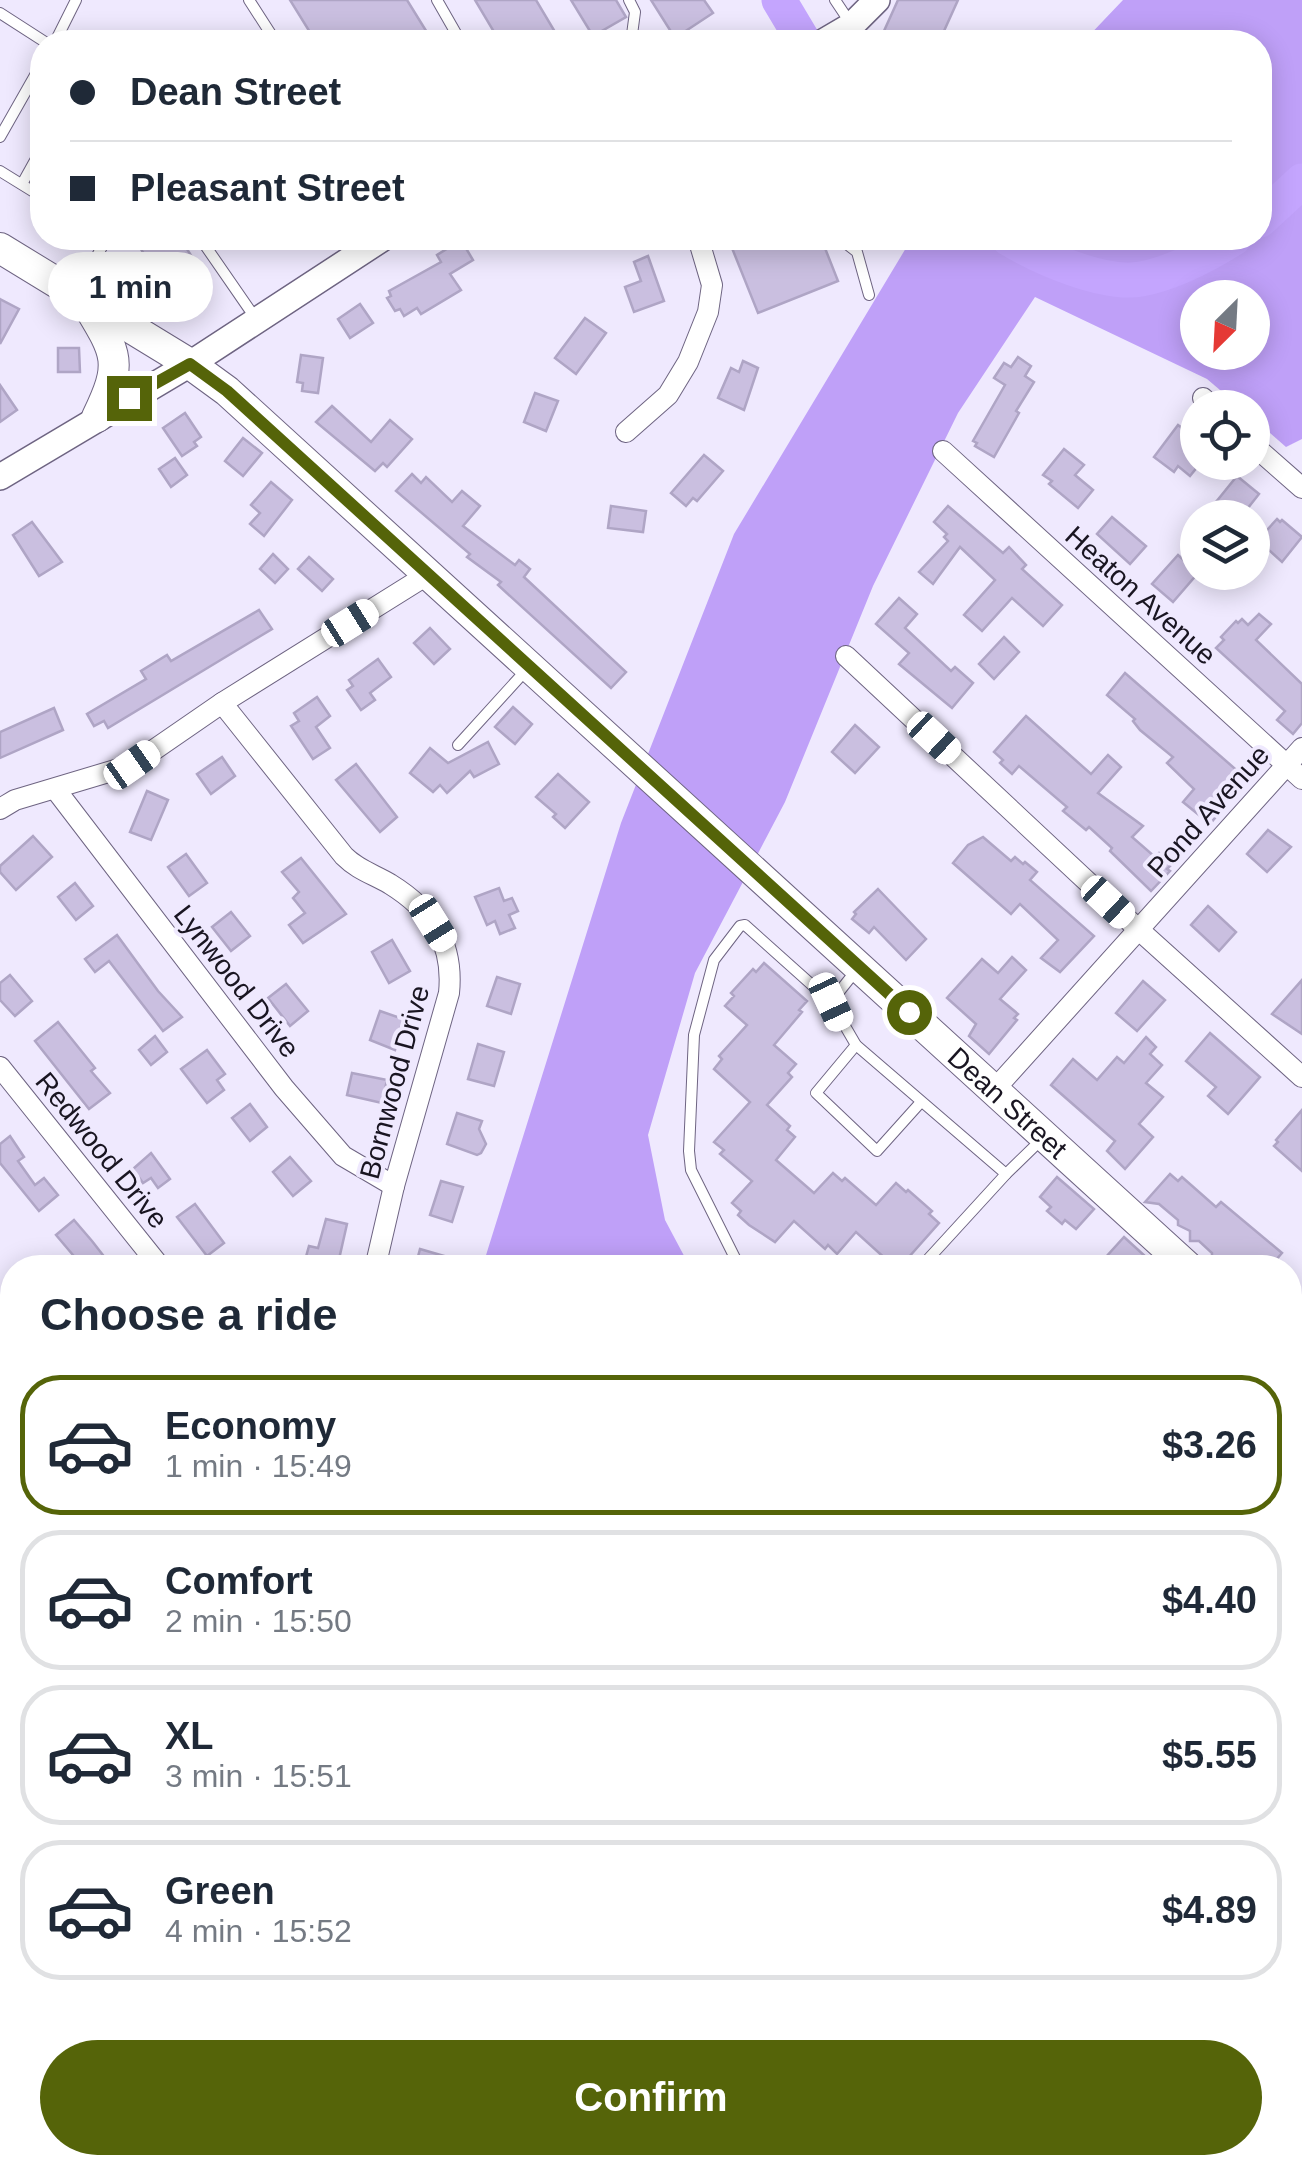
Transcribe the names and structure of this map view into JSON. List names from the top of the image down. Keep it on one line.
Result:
{"streets":{"main road":["Dean Street"],"street":["Heaton Avenue","Pond Avenue","Lynwood Drive","Bornwood Drive","Redwood Drive"]},"crossings":[["Heaton Avenue","Pond Avenue"],["Pond Avenue","Dean Street"],["Lynwood Drive","Bornwood Drive"]],"north":"bottom left","page":{"banner":["Dean Street","Pleasant Street"],"bubble":"1 min","heading":"Choose a ride","list":[{"name":"Economy","note":"1 min · 15:49","value":"$3.26"},{"name":"Comfort","note":"2 min · 15:50","value":"$4.40"},{"name":"XL","note":"3 min · 15:51","value":"$5.55"},{"name":"Green","note":"4 min · 15:52","value":"$4.89"}],"buttons":"Confirm"}}
